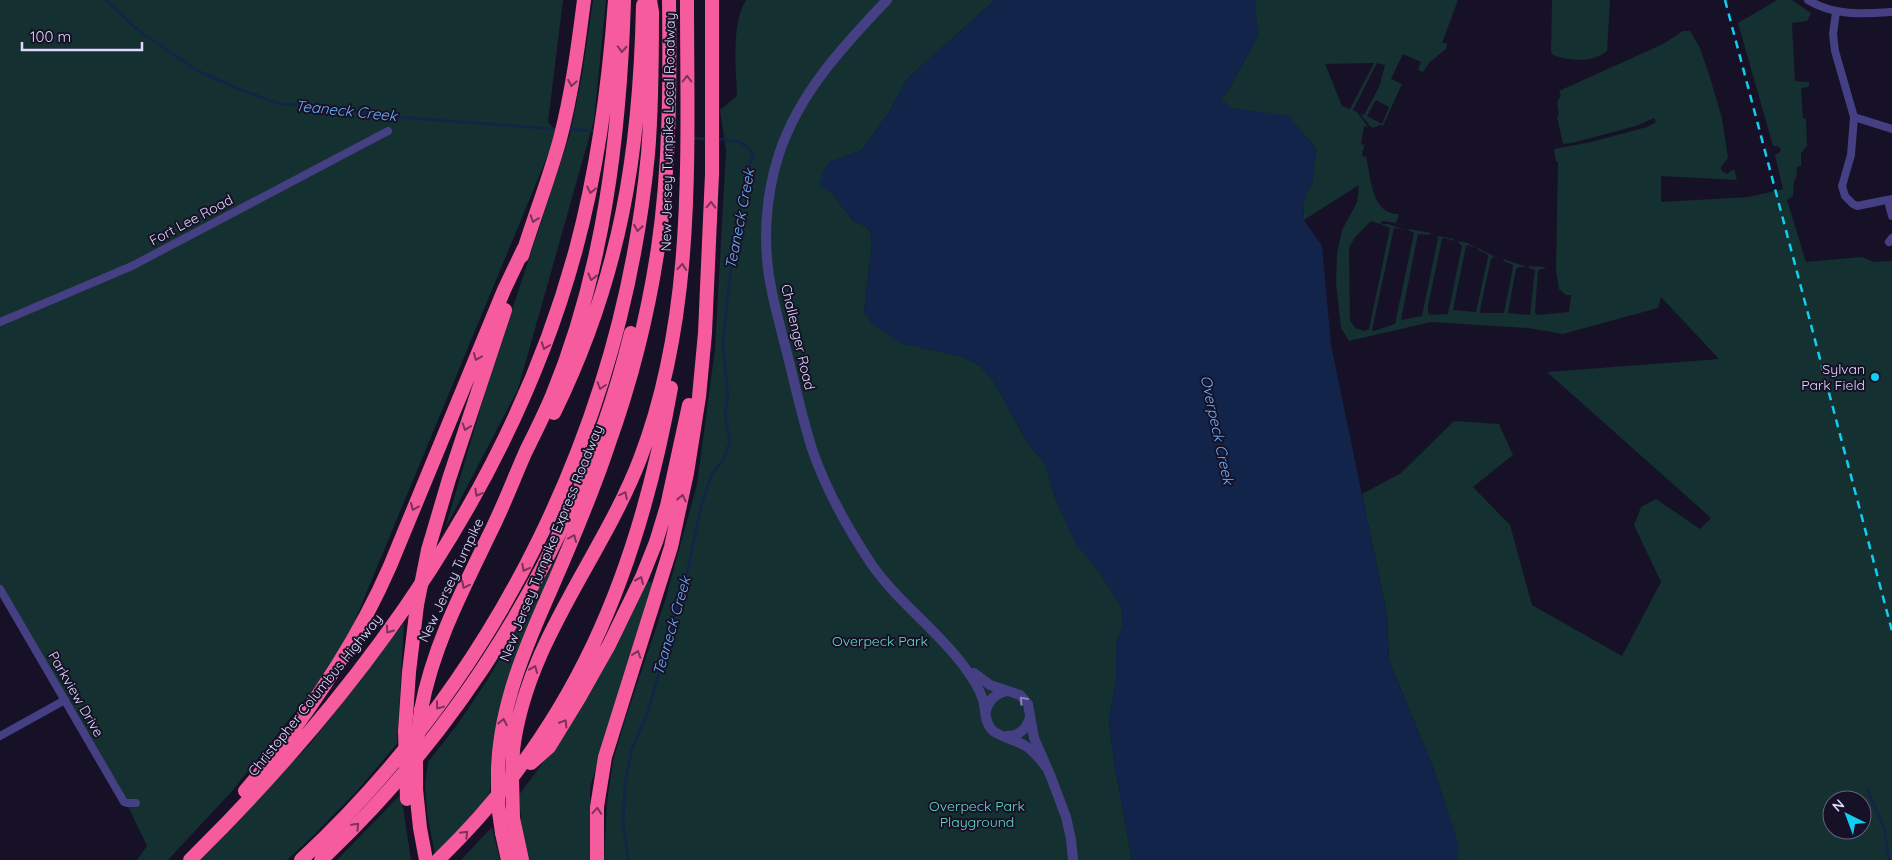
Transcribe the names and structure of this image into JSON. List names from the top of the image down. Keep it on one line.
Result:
{"streets":{"highway":["New Jersey Turnpike Local Roadway","New Jersey Turnpike Express Roadway","New Jersey Turnpike","Christopher Columbus Highway"],"street":["Fort Lee Road","Challenger Road","Parkview Drive"]},"water":["Teaneck Creek","Overpeck Creek"],"parks":["Overpeck Park","Overpeck Park Playground"],"places":["Sylvan Park Field"],"scale_bar":"100 m","north":"top left"}
